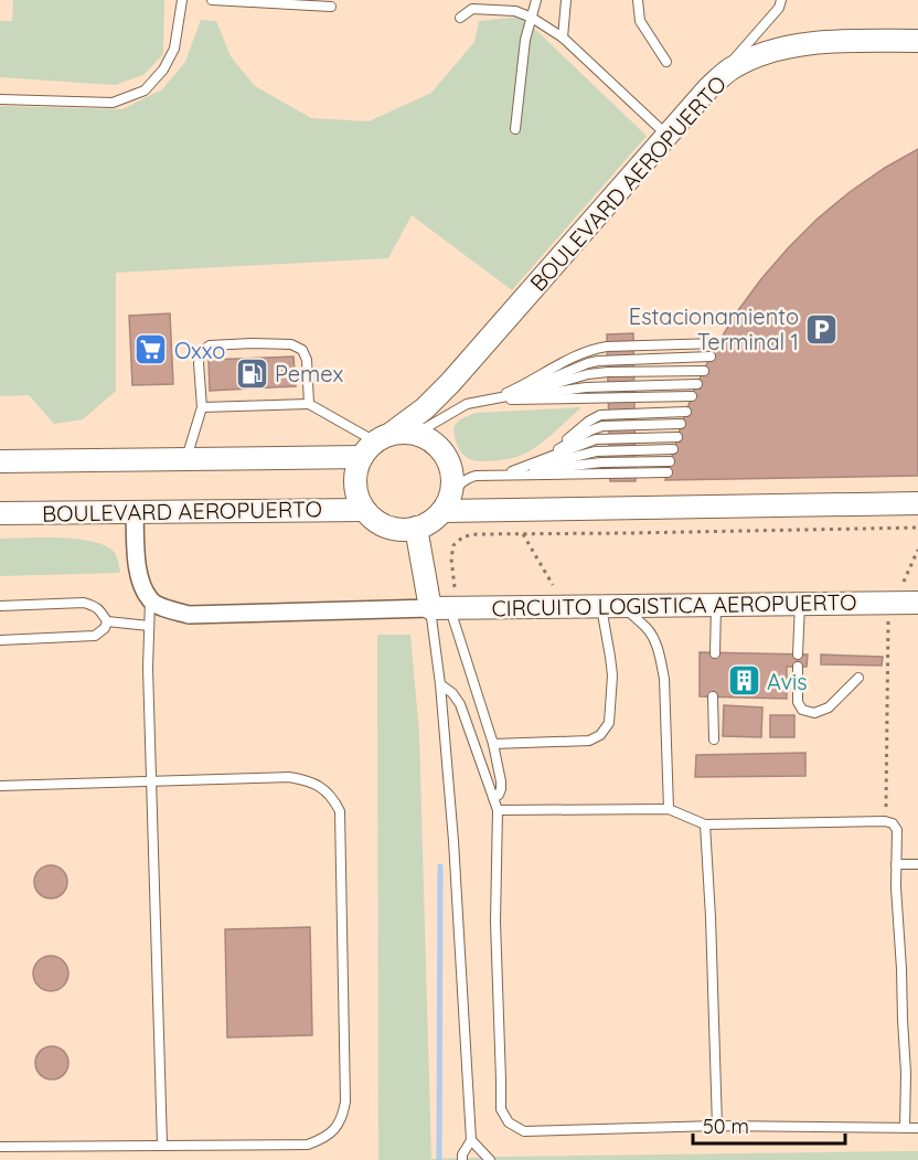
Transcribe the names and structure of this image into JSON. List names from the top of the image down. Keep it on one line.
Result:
{"streets":{"street":["BOULEVARD AEROPUERTO","CIRCUITO LOGISTICA AEROPUERTO"]},"places":{"parking":["Estacionamiento Terminal 1"],"supermarket":["Oxxo"],"fuel station":["Pemex"],"building":["Avis"]},"scale_bar":"50 m"}
